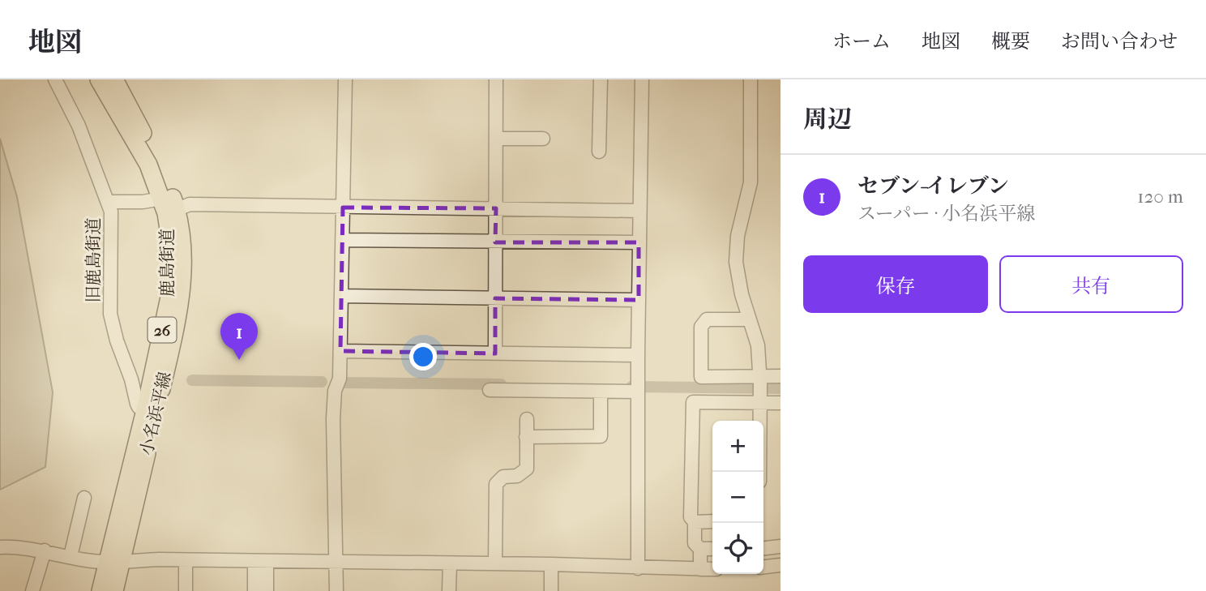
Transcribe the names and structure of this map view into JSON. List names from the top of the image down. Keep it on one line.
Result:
{"streets":{"main road":["鹿島街道","26","小名浜平線"],"street":["旧鹿島街道"]},"crossings":[["旧鹿島街道","鹿島街道"],["鹿島街道","小名浜平線"]],"page":{"header":"地図","nav":["ホーム","地図","概要","お問い合わせ"],"heading":"周辺","list":[{"mark":"1","name":"セブン-イレブン","note":"スーパー · 小名浜平線","value":"120 m"}],"buttons":["保存","共有"],"pins":"1","map_buttons":["+","−"]}}
